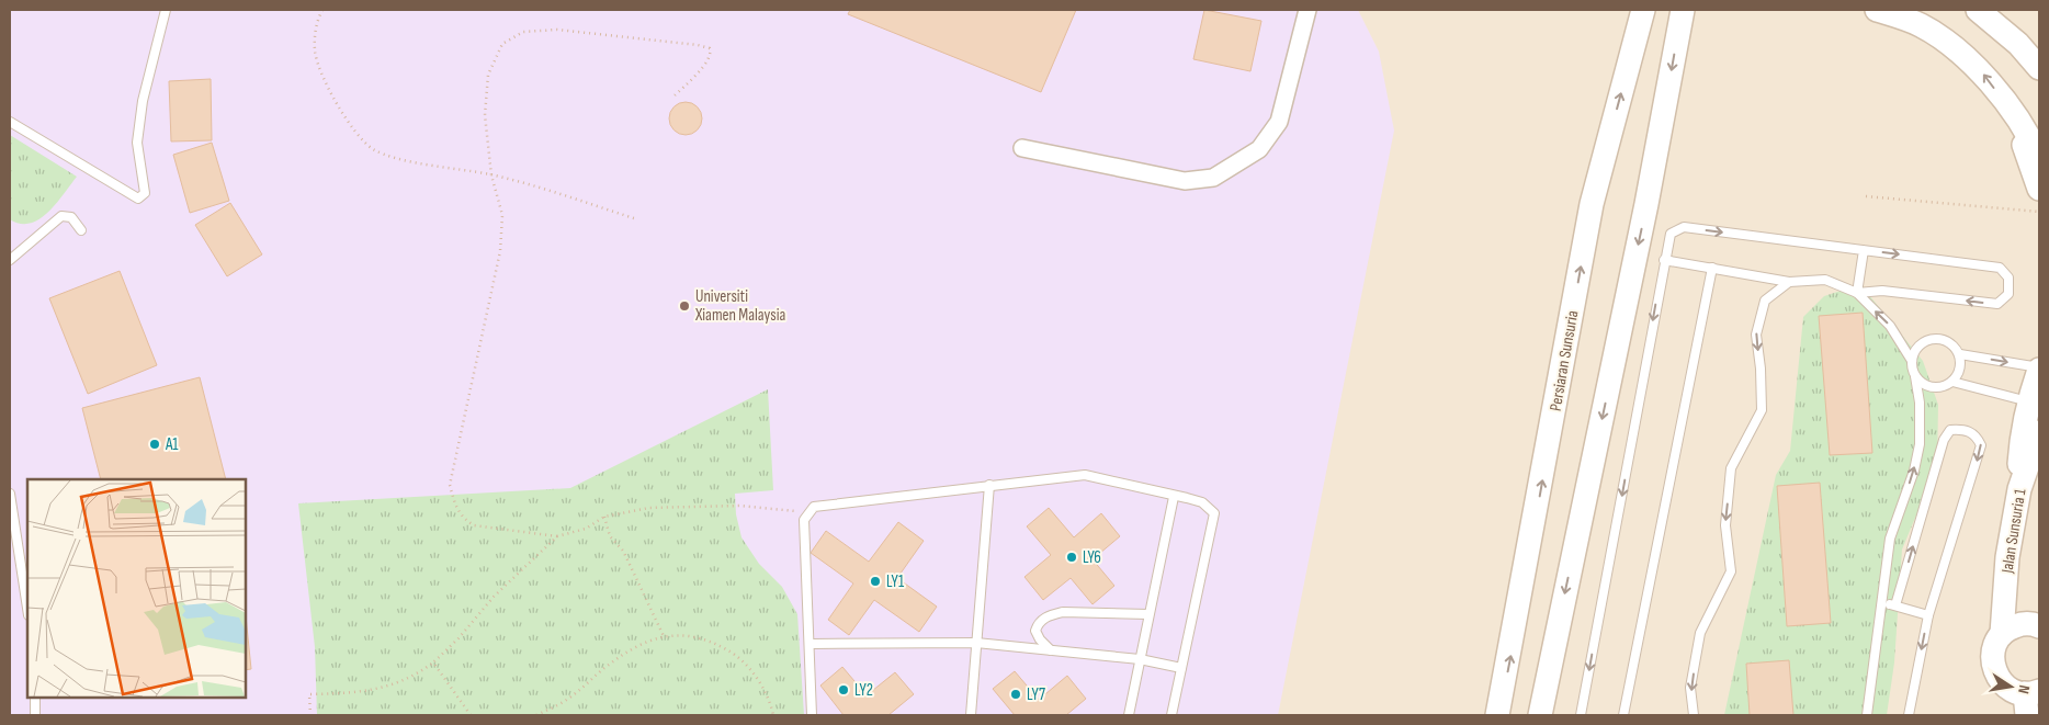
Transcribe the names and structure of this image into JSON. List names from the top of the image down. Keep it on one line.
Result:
{"streets":{"street":["Persiaran Sunsuria","Jalan Sunsuria 1"]},"places":["Universiti Xiamen Malaysia","A1","LY6","LY1","LY2","LY7"],"north":"right"}
